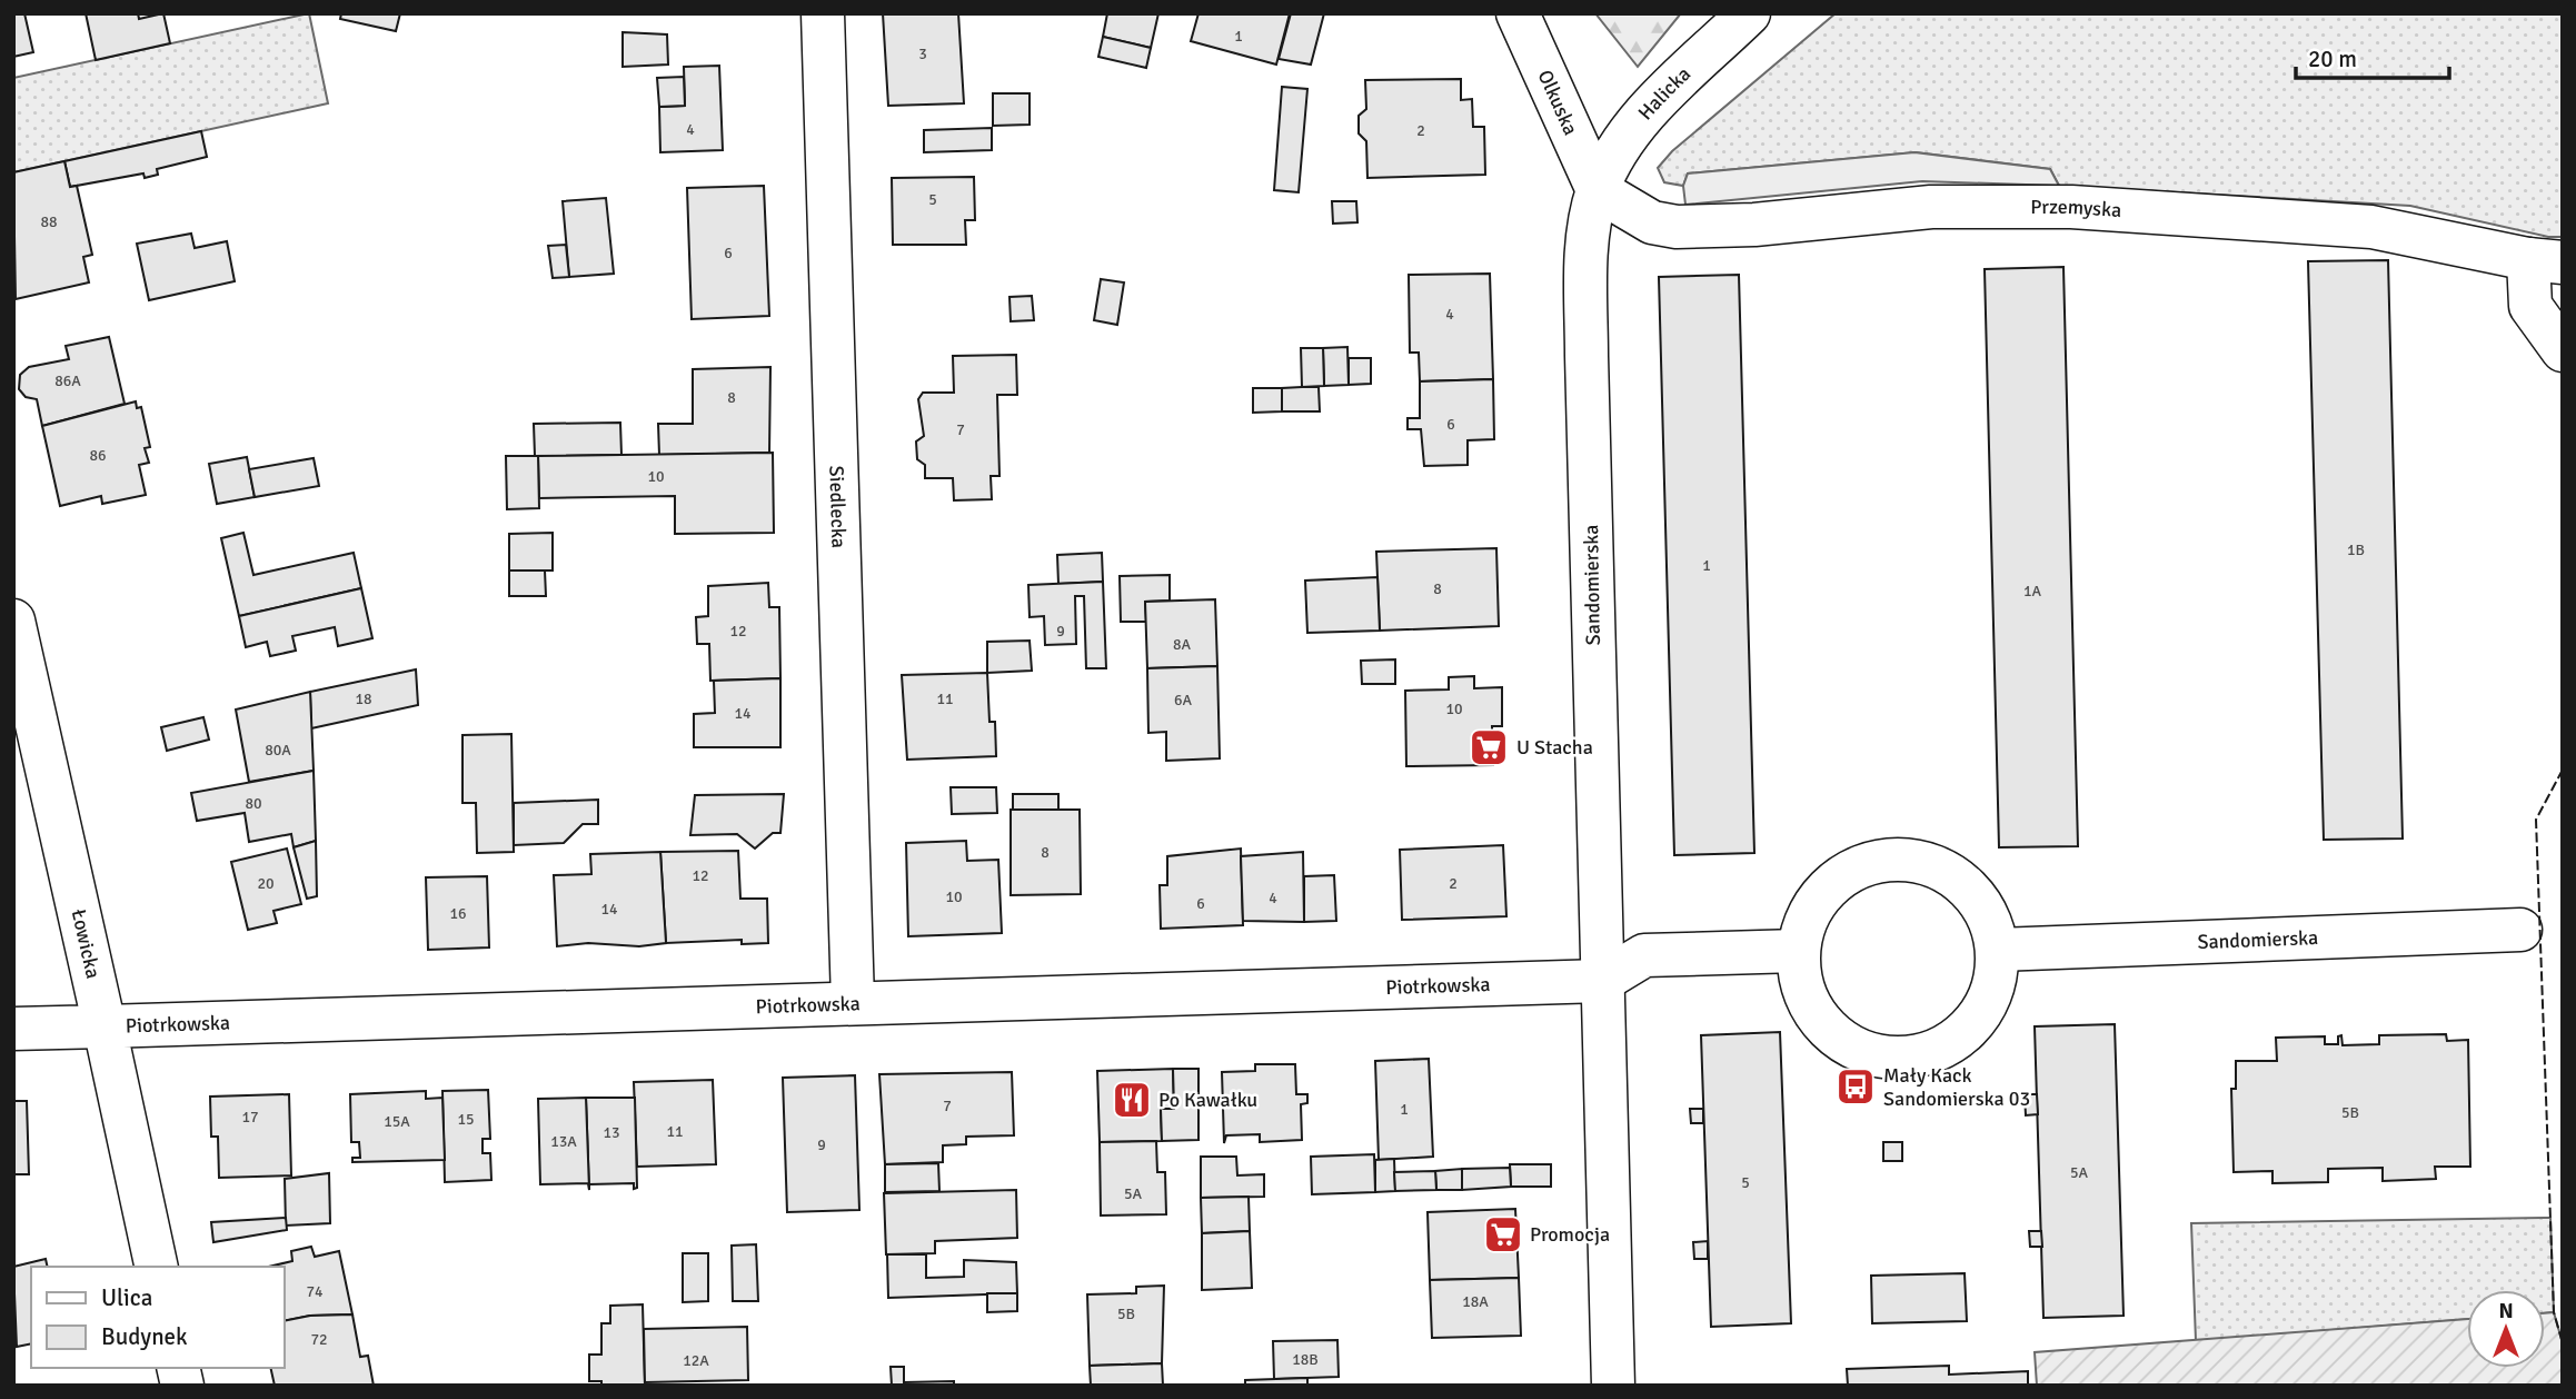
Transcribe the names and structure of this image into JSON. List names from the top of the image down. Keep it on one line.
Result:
{"streets":{"street":["Halicka","Olkuska","Przemyska","Siedlecka","Sandomierska","Łowicka","Piotrkowska"]},"crossings":[["Halicka","Olkuska"],["Halicka","Przemyska"],["Halicka","Sandomierska"],["Olkuska","Przemyska"],["Olkuska","Sandomierska"],["Przemyska","Sandomierska"],["Siedlecka","Piotrkowska"],["Sandomierska","Piotrkowska"],["Łowicka","Piotrkowska"]],"places":{"supermarket":["U Stacha","Promocja"],"bus stop":["Mały Kack Sandomierska 03"],"restaurant":["Po Kawałku"]},"house_numbers":["1","3","4","2","5","88","6","4","86A","8","6","7","86","10","1B","1","8","1A","12","9","8A","18","11","6A","10","14","80A","80","8","12","20","2","10","4","6","14","16","7","1","5B","17","15","15A","11","13","13A","9","5A","5","5A","74","18A","5B","72","18B","12A"],"legend":["Ulica","Budynek"],"scale_bar":"20 m","north":"top"}
